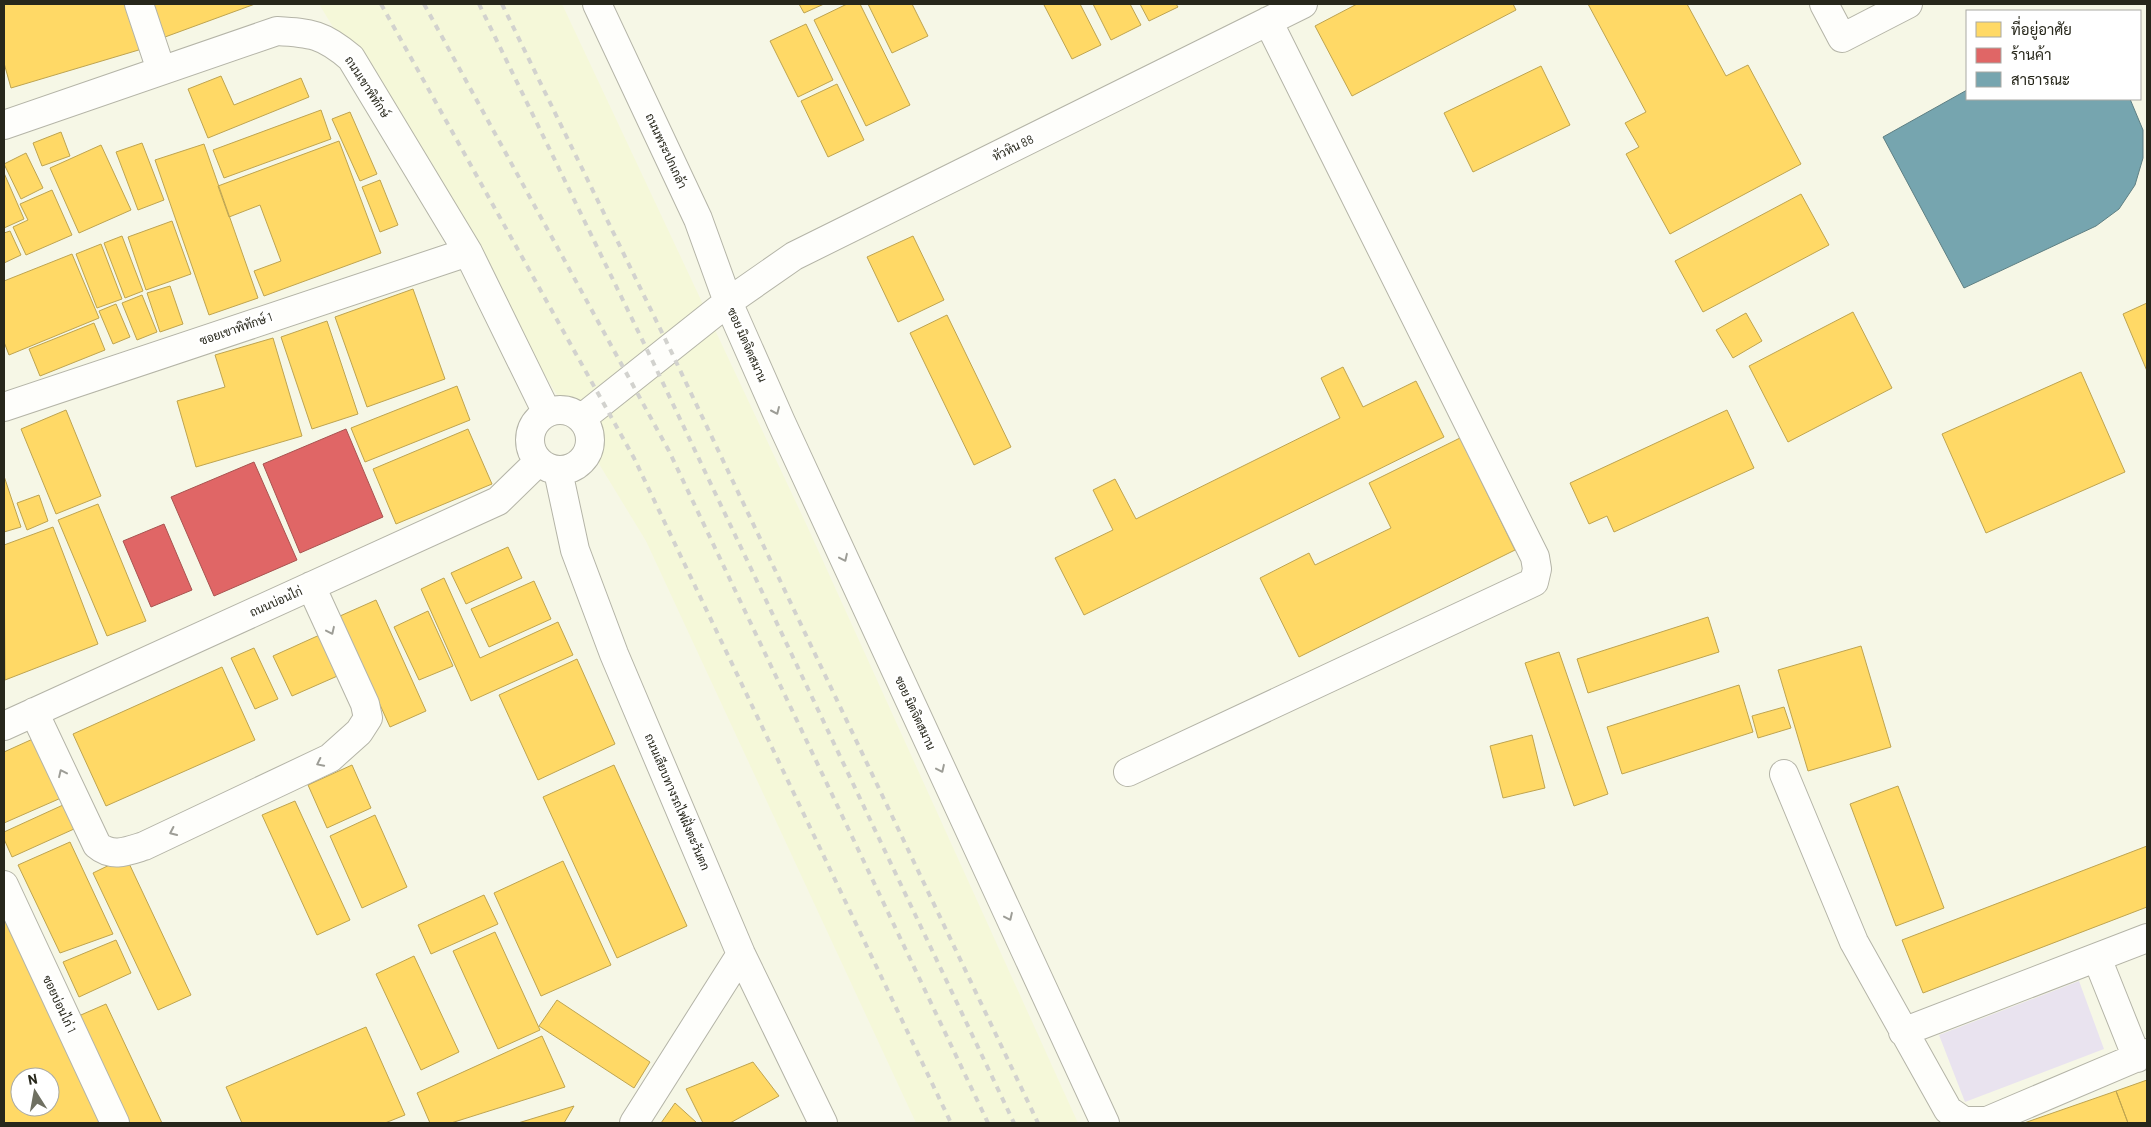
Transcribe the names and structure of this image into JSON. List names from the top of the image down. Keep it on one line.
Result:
{"streets":{"street":["ถนนเขาพิทักษ์","หัวหิน 88","ถนนพระปกเกล้า","ซอยเขาพิทักษ์ 1","ซอย มิตจิตสมาน","ถนนบ่อนไก่","ถนนเลียบทางรถไฟฝั่งตะวันตก","ซอยบ่อนไก่ 1"]},"crossings":[["ถนนเขาพิทักษ์","หัวหิน 88"],["ถนนเขาพิทักษ์","ซอยเขาพิทักษ์ 1"],["ถนนเขาพิทักษ์","ถนนบ่อนไก่"],["ถนนเขาพิทักษ์","ถนนเลียบทางรถไฟฝั่งตะวันตก"],["หัวหิน 88","ถนนพระปกเกล้า"],["หัวหิน 88","ซอย มิตจิตสมาน"],["หัวหิน 88","ถนนบ่อนไก่"],["หัวหิน 88","ถนนเลียบทางรถไฟฝั่งตะวันตก"],["ถนนพระปกเกล้า","ซอย มิตจิตสมาน"],["ถนนบ่อนไก่","ถนนเลียบทางรถไฟฝั่งตะวันตก"]],"one_way":["ซอย มิตจิตสมาน"],"legend":["ที่อยู่อาศัย","ร้านค้า","สาธารณะ"],"north":"top"}
